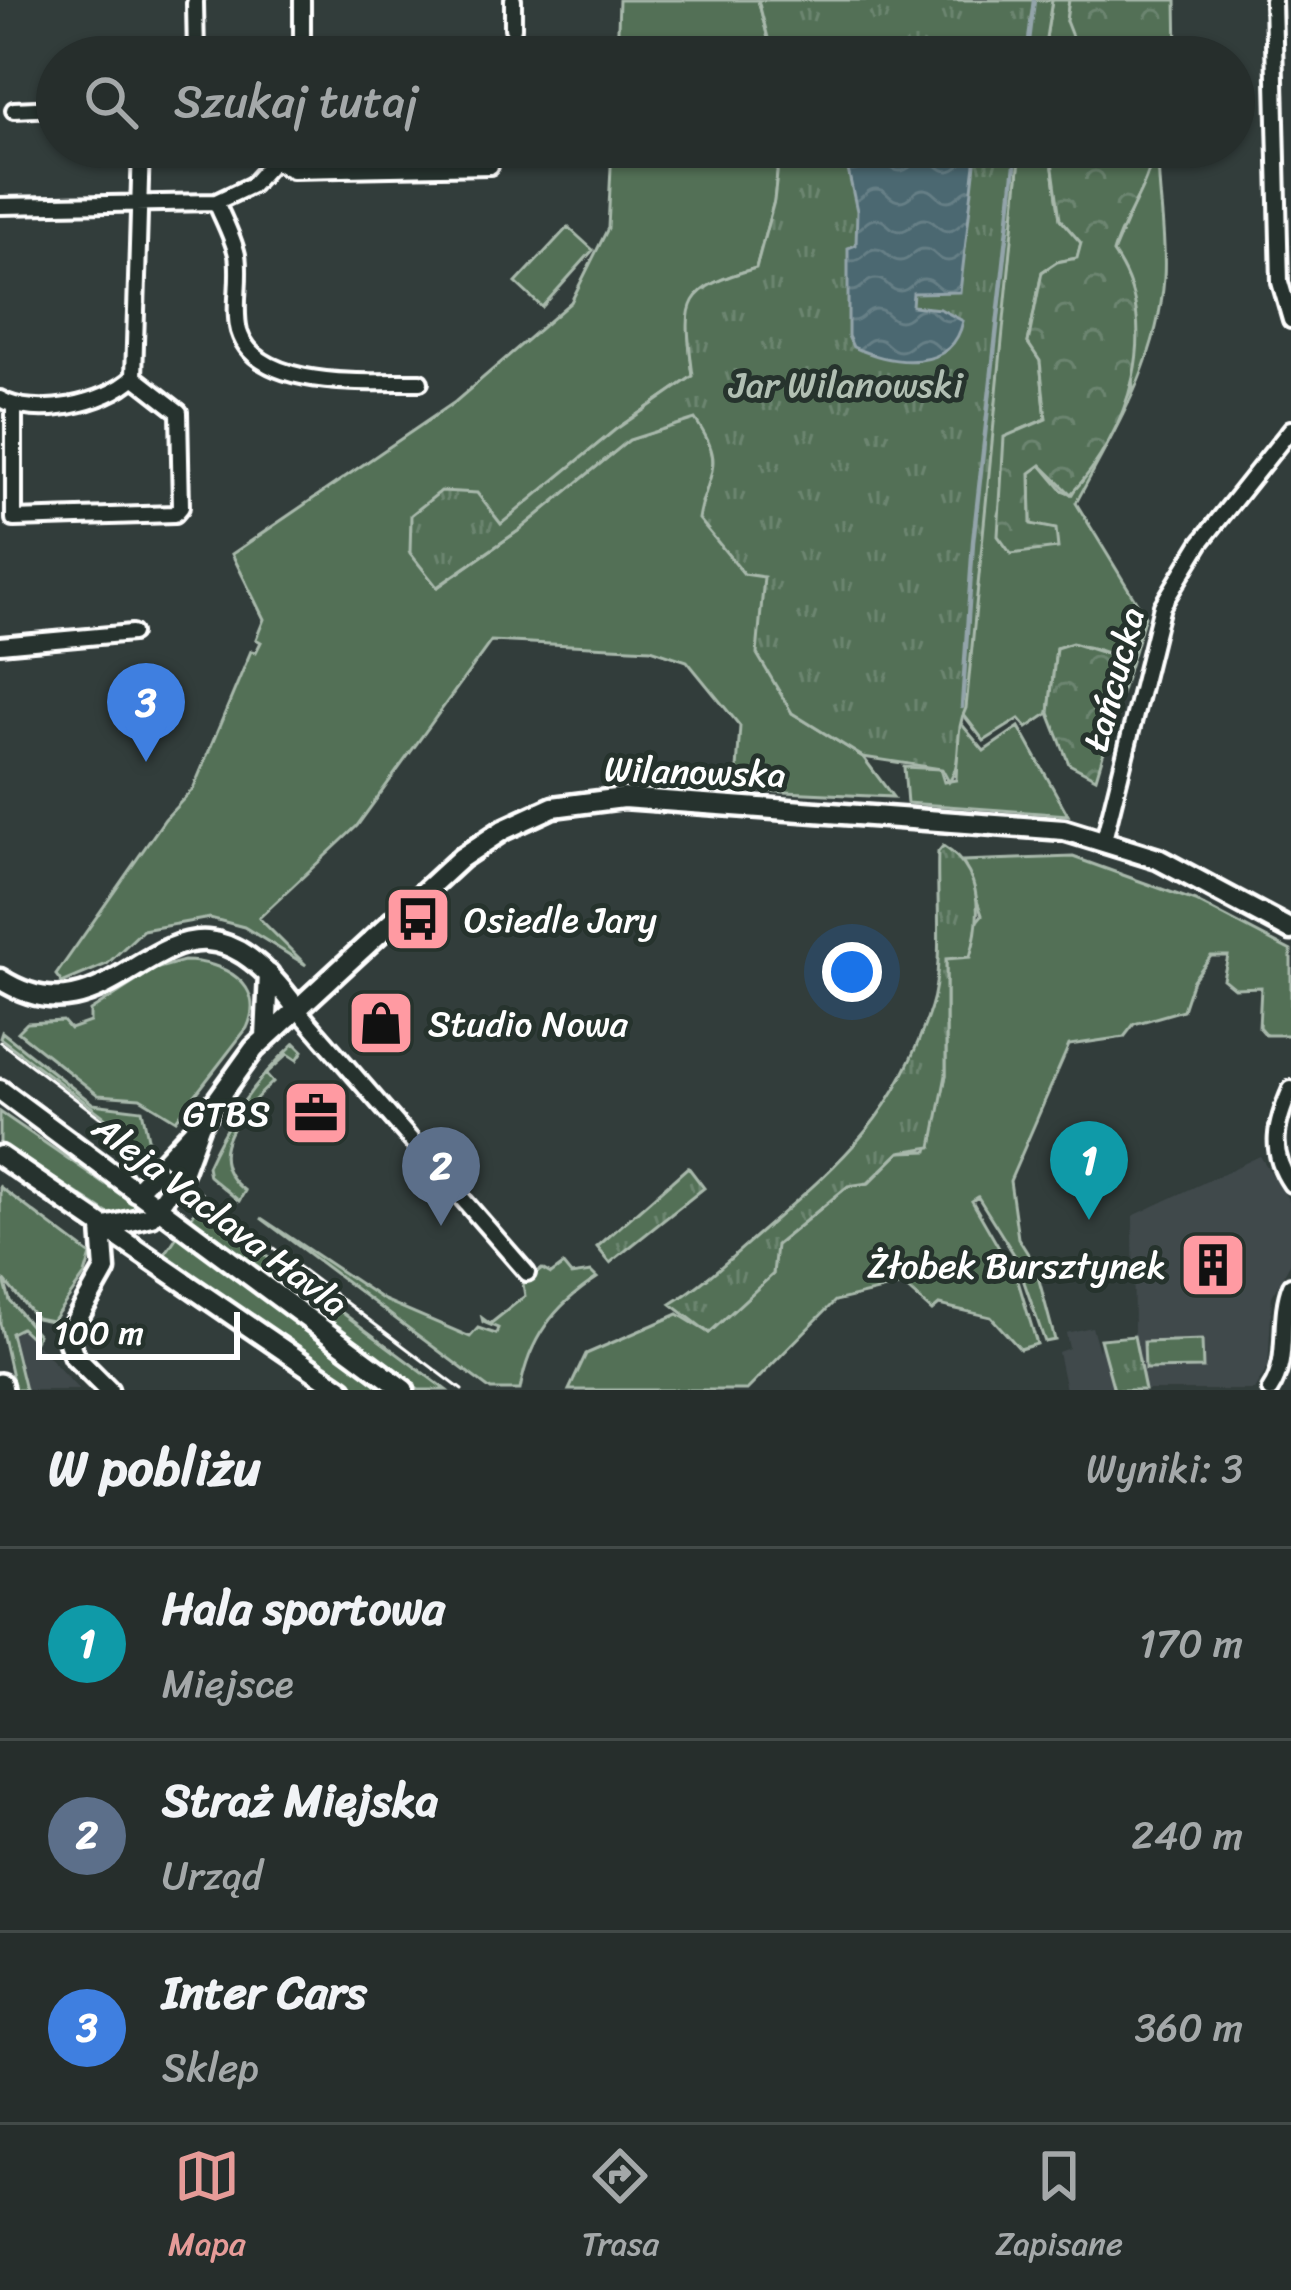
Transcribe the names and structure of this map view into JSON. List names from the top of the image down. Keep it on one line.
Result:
{"streets":{"street":["Łańcucka","Wilanowska","Aleja Vaclava Havla"]},"crossings":[["Łańcucka","Wilanowska"],["Wilanowska","Aleja Vaclava Havla"]],"parks":["Jar Wilanowski"],"places":{"bus stop":["Osiedle Jary"],"shop":["Studio Nowa"],"office":["GTBS"],"building":["Żłobek Bursztynek"]},"scale_bar":"100 m","page":{"search":"Szukaj tutaj","pins":["3","1","2"],"scale":"100 m","heading":["W pobliżu","Wyniki: 3"],"list":[{"mark":"1","name":"Hala sportowa","note":"Miejsce","value":"170 m"},{"mark":"2","name":"Straż Miejska","note":"Urząd","value":"240 m"},{"mark":"3","name":"Inter Cars","note":"Sklep","value":"360 m"}],"nav":["Mapa","Trasa","Zapisane"]}}
